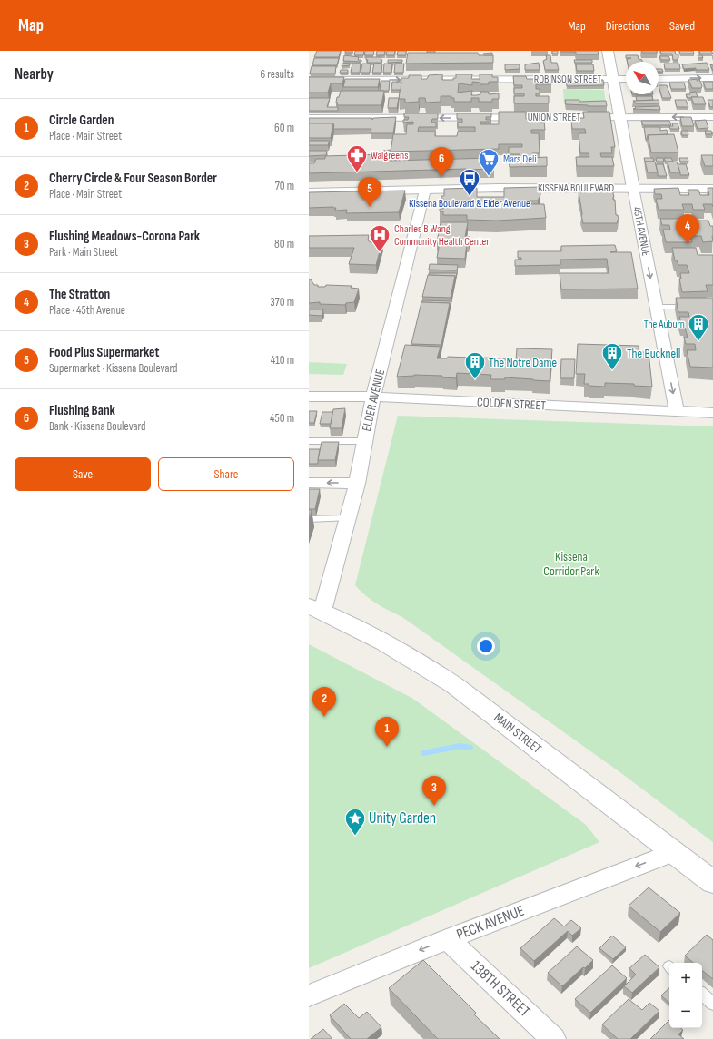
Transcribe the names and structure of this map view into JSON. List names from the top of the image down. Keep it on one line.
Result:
{"streets":{"main road":["KISSENA BOULEVARD","45TH AVENUE","MAIN STREET"],"street":["ROBINSON STREET","UNION STREET","ELDER AVENUE","COLDEN STREET","PECK AVENUE","138TH STREET"]},"crossings":[["ROBINSON STREET","45TH AVENUE"],["UNION STREET","45TH AVENUE"],["KISSENA BOULEVARD","45TH AVENUE"],["KISSENA BOULEVARD","ELDER AVENUE"],["45TH AVENUE","COLDEN STREET"],["ELDER AVENUE","COLDEN STREET"],["ELDER AVENUE","MAIN STREET"],["MAIN STREET","PECK AVENUE"],["PECK AVENUE","138TH STREET"]],"one_way":["ROBINSON STREET","UNION STREET","45TH AVENUE","PECK AVENUE"],"parks":["Kissena Corridor Park"],"places":{"pharmacy":["Walgreens"],"supermarket":["Mars Deli"],"bus stop":["Kissena Boulevard & Elder Avenue"],"hospital":["Charles B Wang Community Health Center"],"building":["The Auburn","The Bucknell","The Notre Dame"],"place":["Unity Garden"]},"north":"top left","page":{"header":"Map","nav":["Map","Directions","Saved"],"heading":["Nearby","6 results"],"list":[{"mark":"1","name":"Circle Garden","note":"Place · Main Street","value":"60 m"},{"mark":"2","name":"Cherry Circle & Four Season Border","note":"Place · Main Street","value":"70 m"},{"mark":"3","name":"Flushing Meadows-Corona Park","note":"Park · Main Street","value":"80 m"},{"mark":"4","name":"The Stratton","note":"Place · 45th Avenue","value":"370 m"},{"mark":"5","name":"Food Plus Supermarket","note":"Supermarket · Kissena Boulevard","value":"410 m"},{"mark":"6","name":"Flushing Bank","note":"Bank · Kissena Boulevard","value":"450 m"}],"pins":["6","5","4","2","1","3"],"buttons":["Save","Share"],"map_buttons":["+","−"]}}
